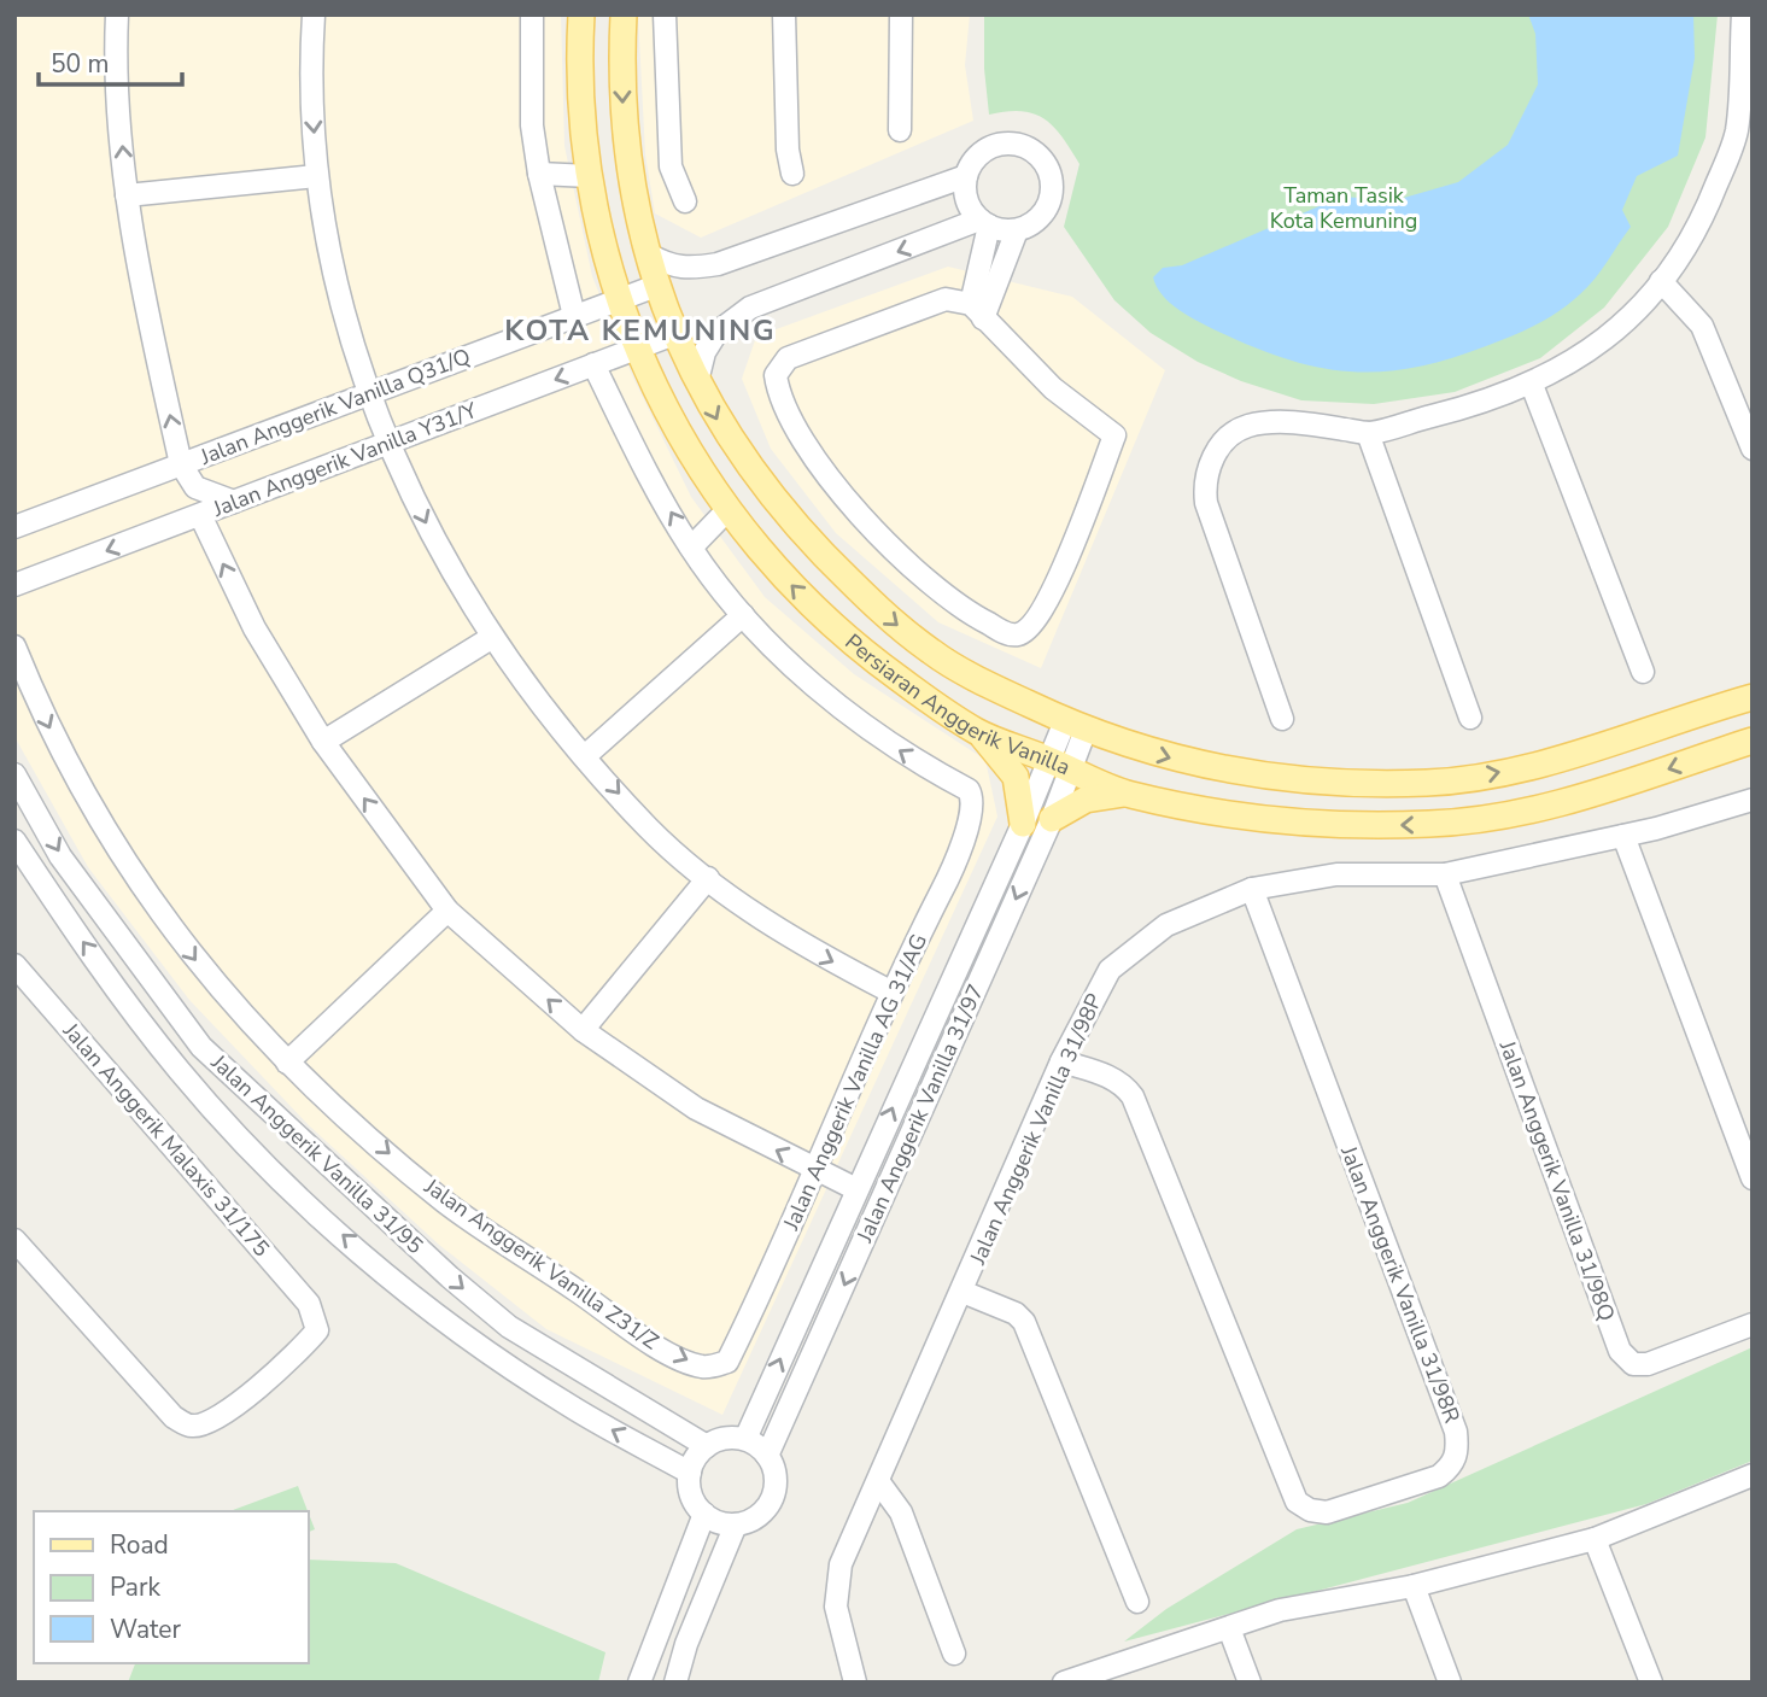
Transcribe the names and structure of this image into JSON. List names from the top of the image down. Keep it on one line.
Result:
{"streets":{"main road":["Persiaran Anggerik Vanilla"],"street":["Jalan Anggerik Vanilla Q31/Q","Jalan Anggerik Vanilla Y31/Y","Jalan Anggerik Vanilla AG 31/AG","Jalan Anggerik Vanilla 31/97","Jalan Anggerik Vanilla 31/98P","Jalan Anggerik Malaxis 31/175","Jalan Anggerik Vanilla 31/95","Jalan Anggerik Vanilla 31/98Q","Jalan Anggerik Vanilla Z31/Z","Jalan Anggerik Vanilla 31/98R"]},"crossings":[["Jalan Anggerik Vanilla Q31/Q","Persiaran Anggerik Vanilla"],["Jalan Anggerik Vanilla Y31/Y","Persiaran Anggerik Vanilla"],["Persiaran Anggerik Vanilla","Jalan Anggerik Vanilla 31/97"],["Jalan Anggerik Vanilla AG 31/AG","Jalan Anggerik Vanilla Z31/Z"],["Jalan Anggerik Vanilla 31/97","Jalan Anggerik Vanilla 31/95"],["Jalan Anggerik Vanilla 31/98P","Jalan Anggerik Vanilla 31/98Q"],["Jalan Anggerik Vanilla 31/98P","Jalan Anggerik Vanilla 31/98R"]],"one_way":["Jalan Anggerik Vanilla Y31/Y","Jalan Anggerik Vanilla Z31/Z"],"districts":["KOTA KEMUNING"],"parks":["Taman Tasik Kota Kemuning"],"legend":["Road","Park","Water"],"scale_bar":"50 m"}
